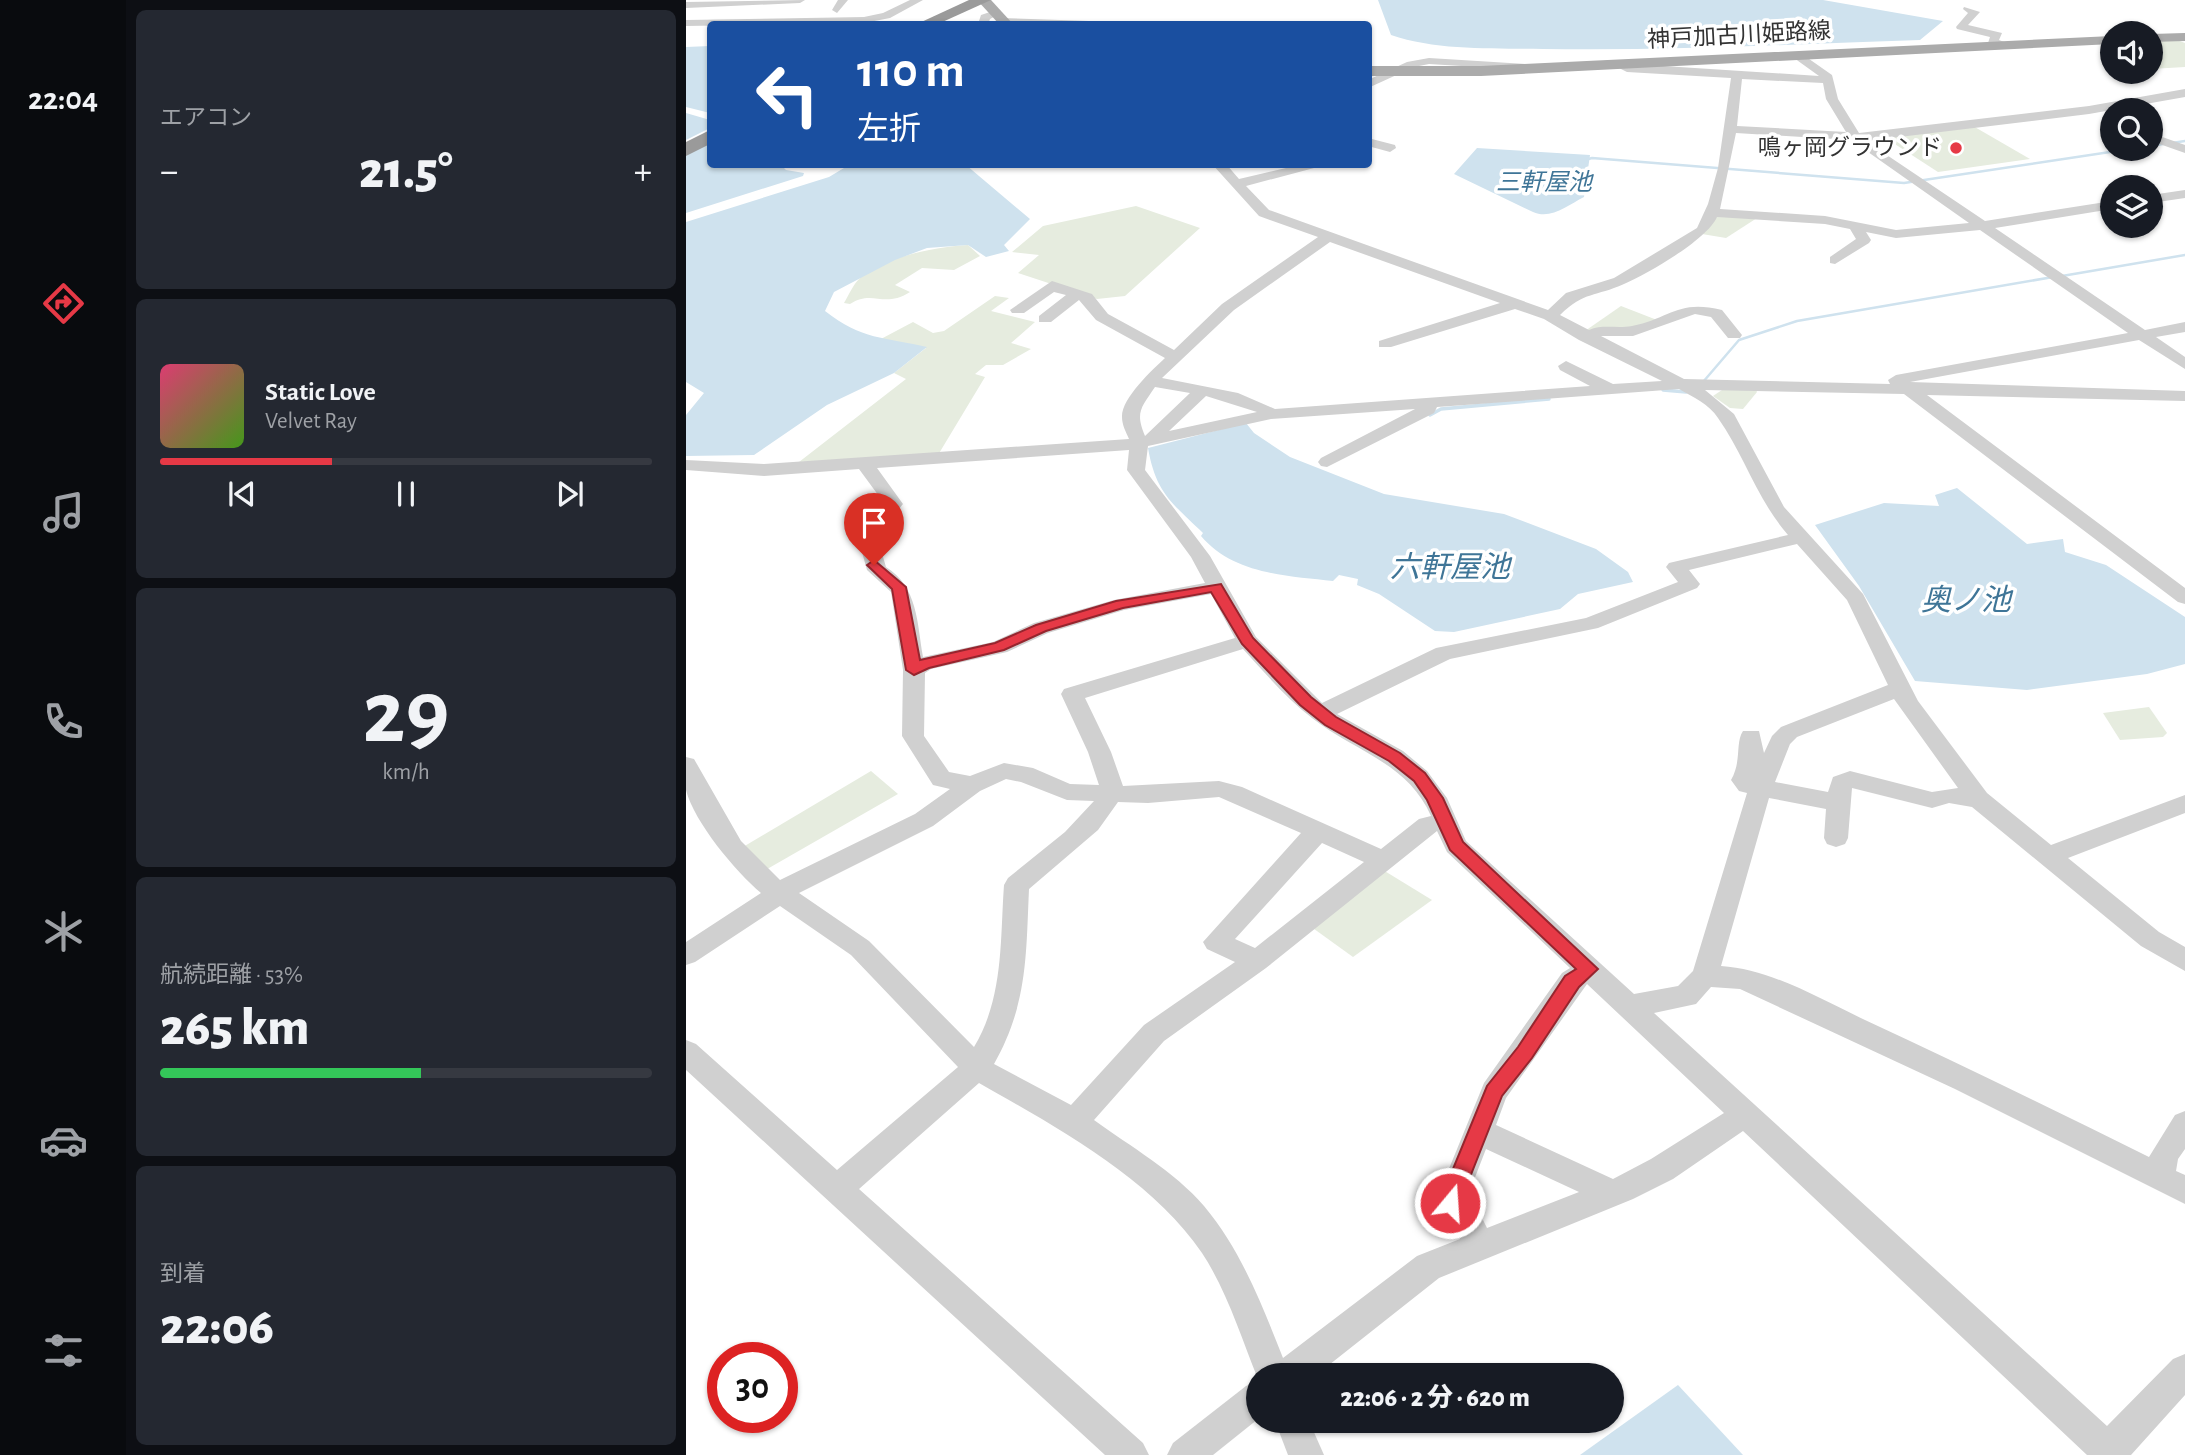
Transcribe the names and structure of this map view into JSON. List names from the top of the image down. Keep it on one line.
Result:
{"streets":{"main road":["神戸加古川姫路線"]},"water":["三軒屋池","六軒屋池","奥ノ池"],"places":["鳴ヶ岡グラウンド"],"page":{"tabs":"22:04","tile":["エアコン",["29","km/h"],["航続距離 · 53%","265 km"],["到着","22:06"]],"turn":["110 m","左折"],"heat":["−","21.5°","+"],"song":["Static Love","Velvet Ray"],"limit":"30","trip":"22:06 · 2 分 · 620 m"}}
